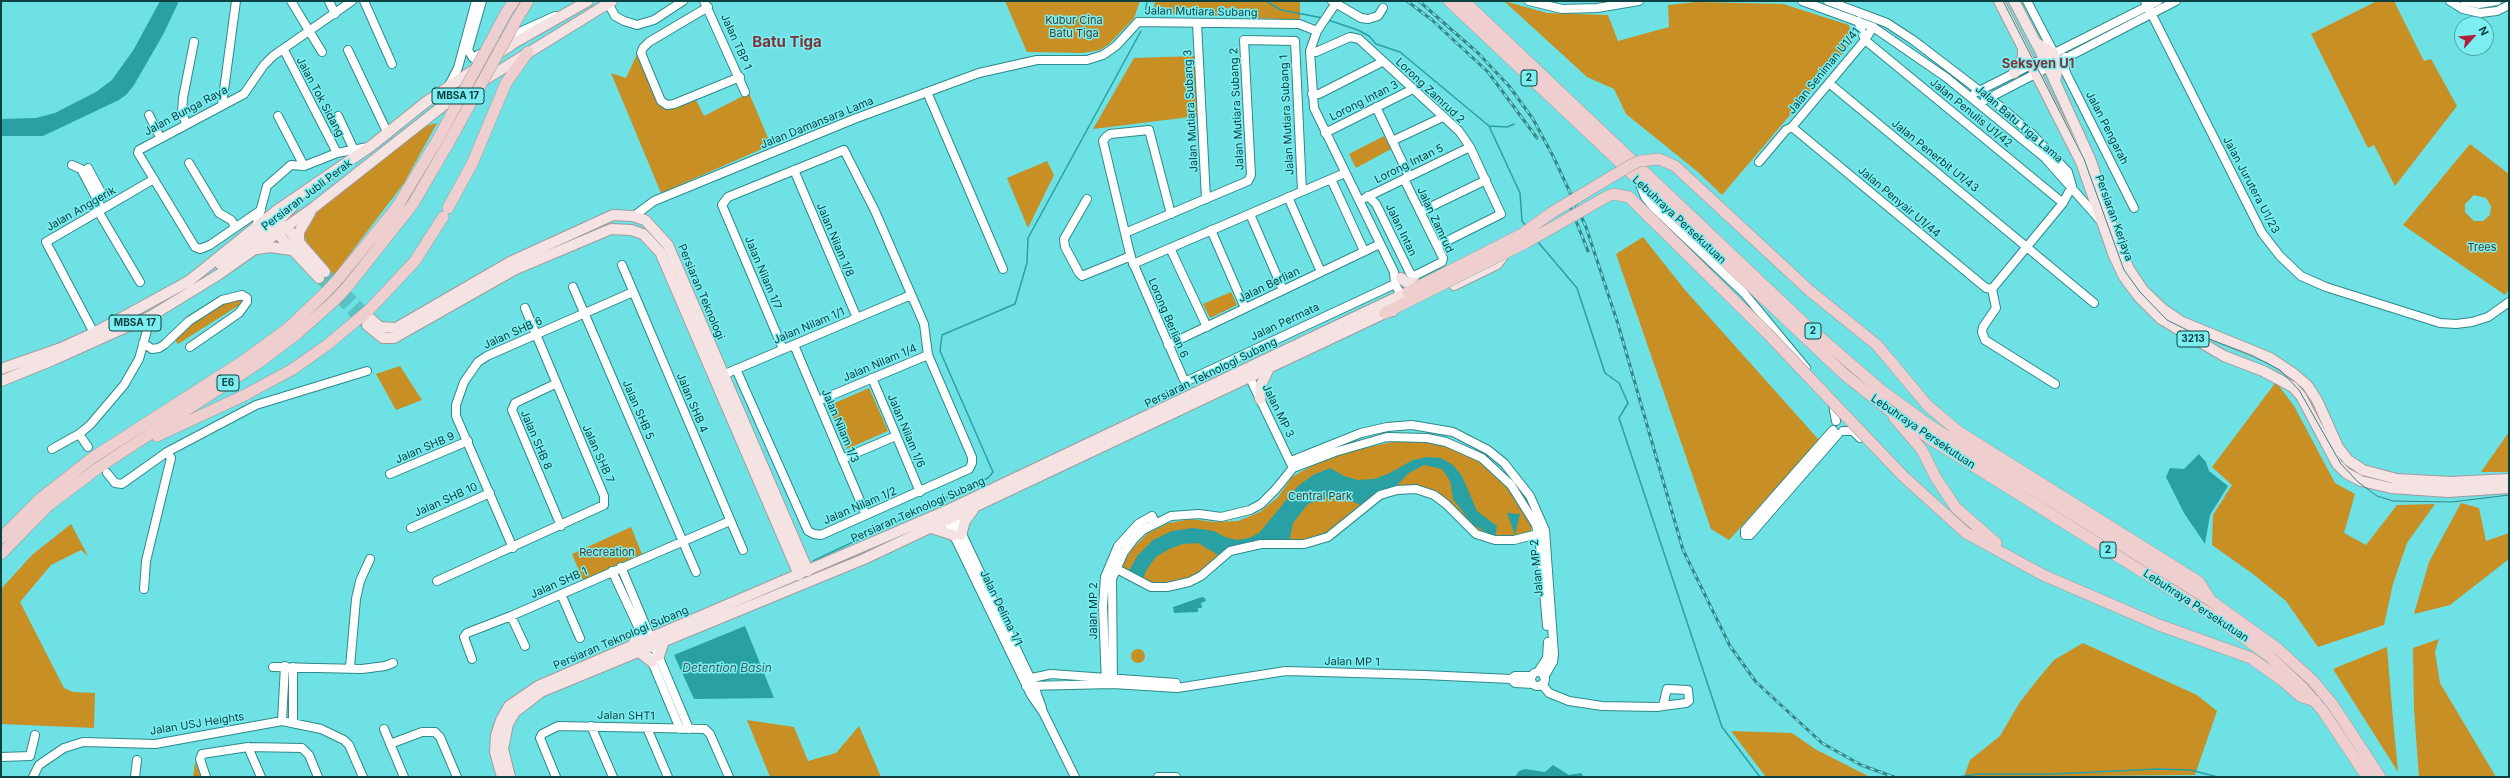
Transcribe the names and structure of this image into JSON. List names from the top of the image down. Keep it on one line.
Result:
{"streets":{"highway":["2","Lebuhraya Persekutuan","E6"],"main road":["MBSA 17","Persiaran Jubli Perak","Persiaran Kerjaya","Persiaran Teknologi","3213","Persiaran Teknologi Subang"],"street":["Jalan Mutiara Subang","Jalan TBP 1","Jalan Seniman U1/41","Lorong Zamrud 2","Jalan Tok Sidang","Lorong Intan 3","Jalan Mutiara Subang 2","Jalan Bunga Raya","Jalan Mutiara Subang 3","Jalan Penulis U1/42","Jalan Mutiara Subang 1","Jalan Damansara Lama","Jalan Batu Tiga Lama","Jalan Pengarah","Jalan Penerbit U1/43","Lorong Intan 5","Jalan Jurutera U1/23","Jalan Penyair U1/44","Jalan Anggerik","Jalan Zamrud","Jalan Intan","Jalan Nilam 1/8","Jalan Nilam 1/7","Jalan Berlian","Lorong Berlian 6","Jalan Permata","Jalan Nilam 1/1","Jalan SHB 6","Jalan Nilam 1/4","Jalan SHB 4","Jalan SHB 5","Jalan MP 3","Jalan Nilam 1/3","Jalan Nilam 1/6","Jalan SHB 8","Jalan SHB 9","Jalan SHB 7","Jalan SHB 10","Jalan Nilam 1/2","Jalan MP 2","Jalan SHB 1","Jalan Delima 1/1","Jalan MP 1","Jalan SHT1","Jalan USJ Heights"]},"crossings":[["Jalan Mutiara Subang","Jalan Mutiara Subang 3"],["Jalan Mutiara Subang","Jalan Damansara Lama"],["Jalan Seniman U1/41","Jalan Penulis U1/42"],["Jalan Seniman U1/41","Jalan Batu Tiga Lama"],["Jalan Seniman U1/41","Jalan Penerbit U1/43"],["Jalan Seniman U1/41","Jalan Penyair U1/44"],["Lorong Zamrud 2","Lorong Intan 3"],["Lorong Zamrud 2","Lorong Intan 5"],["Lorong Zamrud 2","Jalan Zamrud"],["Jalan Tok Sidang","Jalan Bunga Raya"],["Lorong Intan 3","Jalan Zamrud"],["Jalan Mutiara Subang 2","Jalan Mutiara Subang 3"],["Jalan Mutiara Subang 2","Jalan Mutiara Subang 1"],["Jalan Bunga Raya","Jalan Anggerik"],["Jalan Penulis U1/42","Jalan Batu Tiga Lama"],["Jalan Damansara Lama","Persiaran Teknologi"],["Lorong Intan 5","Jalan Zamrud"],["Lorong Intan 5","Jalan Intan"],["Persiaran Jubli Perak","Jalan Anggerik"],["Jalan Zamrud","Jalan Intan"],["Jalan Zamrud","Persiaran Teknologi Subang"],["Jalan Intan","Persiaran Teknologi Subang"],["Jalan Nilam 1/8","Jalan Nilam 1/7"],["Jalan Nilam 1/8","Jalan Nilam 1/1"],["Jalan Nilam 1/7","Jalan Nilam 1/1"],["Jalan Berlian","Lorong Berlian 6"],["Persiaran Teknologi","Jalan Nilam 1/1"],["Persiaran Teknologi","Persiaran Teknologi Subang"],["Lorong Berlian 6","Jalan Permata"],["Jalan Nilam 1/1","Jalan Nilam 1/3"],["Jalan Nilam 1/1","Jalan Nilam 1/2"],["Jalan SHB 6","Jalan SHB 4"],["Jalan SHB 6","Jalan SHB 5"],["Jalan SHB 6","Jalan SHB 9"],["Jalan SHB 6","Jalan SHB 7"],["Jalan SHB 6","Jalan SHB 10"],["Jalan Nilam 1/4","Jalan Nilam 1/3"],["Jalan Nilam 1/4","Jalan Nilam 1/6"],["Jalan Nilam 1/4","Jalan Nilam 1/2"],["Persiaran Teknologi Subang","Jalan MP 3"],["Persiaran Teknologi Subang","Jalan Delima 1/1"],["Jalan SHB 4","Jalan SHB 1"],["Jalan SHB 5","Jalan SHB 1"],["Jalan MP 3","Jalan MP 2"],["Jalan Nilam 1/3","Jalan Nilam 1/2"],["Jalan Nilam 1/6","Jalan Nilam 1/2"],["Jalan SHB 8","Jalan SHB 7"],["Jalan MP 2","Jalan MP 1"],["Jalan Delima 1/1","Jalan MP 1"]],"districts":["Batu Tiga","Seksyen U1"],"water":["Detention Basin"],"parks":["Kubur Cina Batu Tiga","Trees","Central Park","Recreation"],"north":"top right"}
